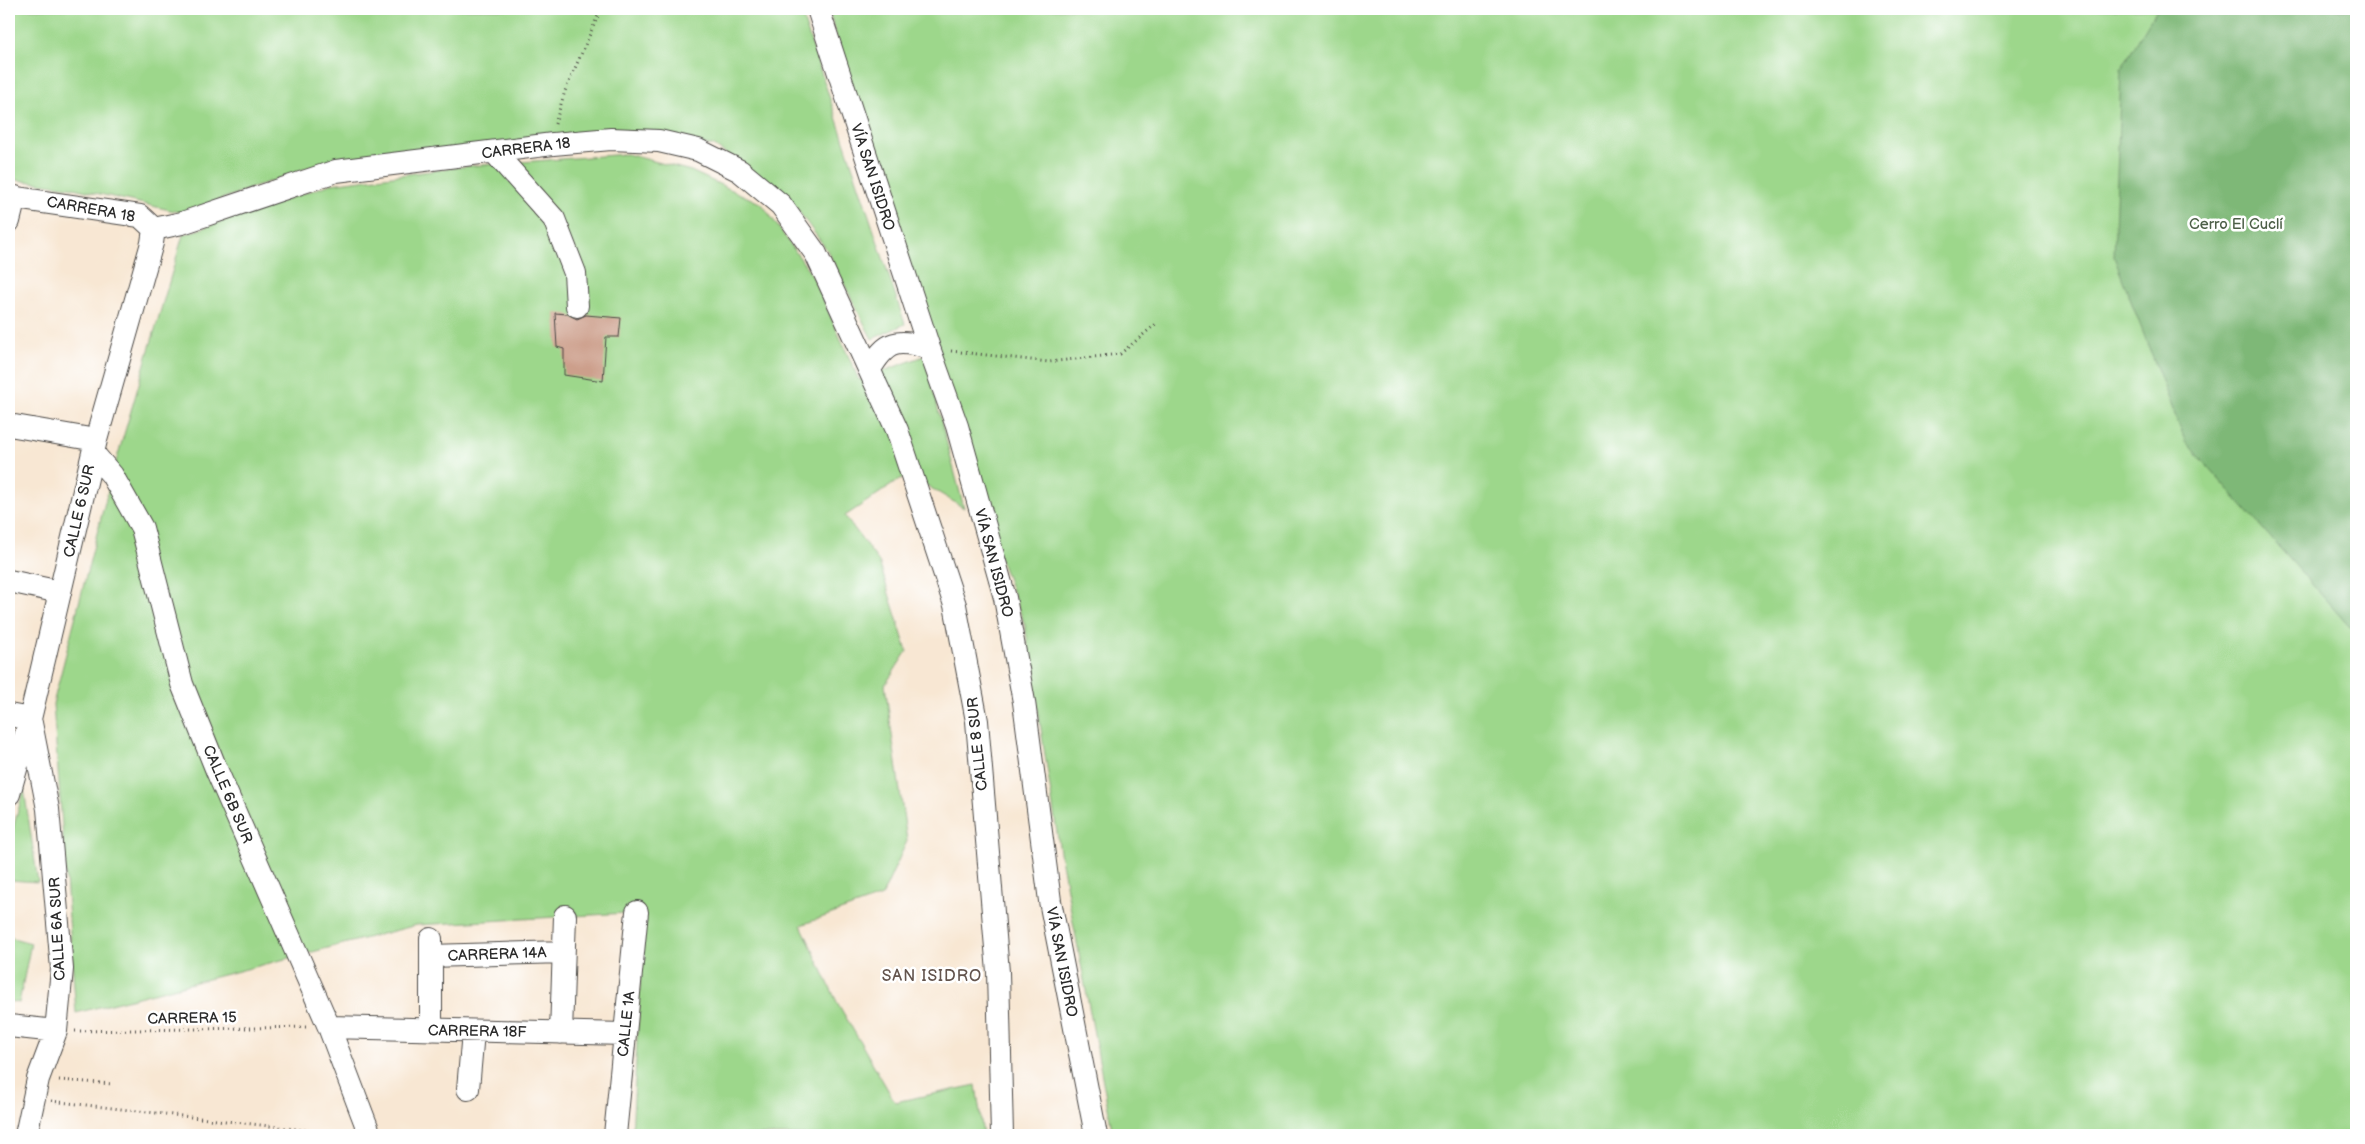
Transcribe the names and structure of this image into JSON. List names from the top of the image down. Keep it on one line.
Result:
{"streets":{"street":["CARRERA 18","VÍA SAN ISIDRO","CALLE 6 SUR","CALLE 8 SUR","CALLE 6B SUR","CALLE 6A SUR","CARRERA 14A","CALLE 1A","CARRERA 18F"],"path":["CARRERA 15"]},"crossings":[["CARRERA 18","CALLE 6 SUR"],["CARRERA 18","CALLE 8 SUR"],["CALLE 6 SUR","CALLE 6B SUR"],["CALLE 6 SUR","CALLE 6A SUR"],["CALLE 6B SUR","CARRERA 15"],["CALLE 6B SUR","CARRERA 18F"],["CALLE 6A SUR","CARRERA 15"],["CARRERA 14A","CARRERA 18F"],["CARRERA 15","CARRERA 18F"],["CALLE 1A","CARRERA 18F"]],"districts":["SAN ISIDRO"],"parks":["Cerro El Cuclí"]}
